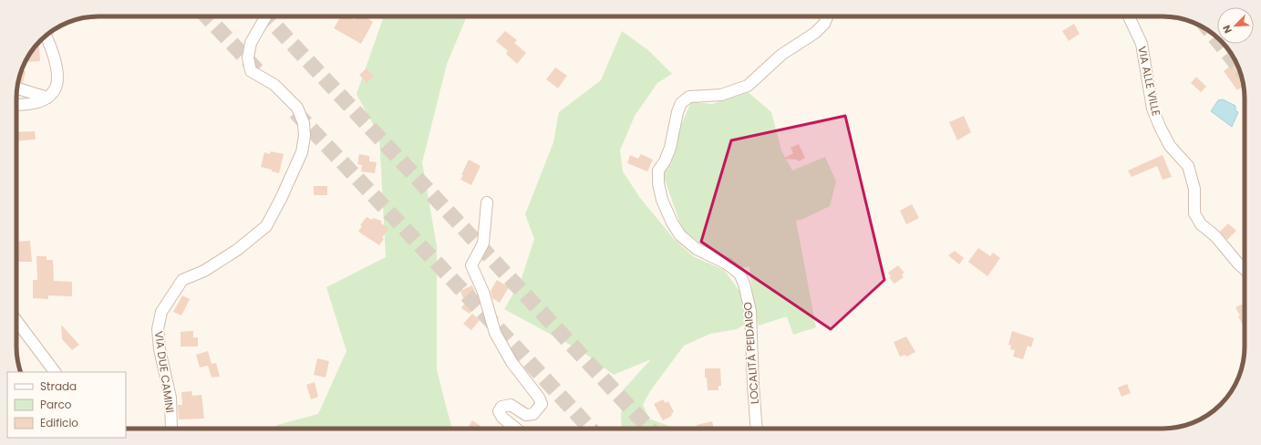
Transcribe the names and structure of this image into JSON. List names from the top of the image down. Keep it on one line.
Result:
{"streets":{"street":["VIA ALLE VILLE","LOCALITÀ PEIDAIGO","VIA DUE CAMINI"]},"legend":["Strada","Parco","Edificio"],"north":"bottom left"}
